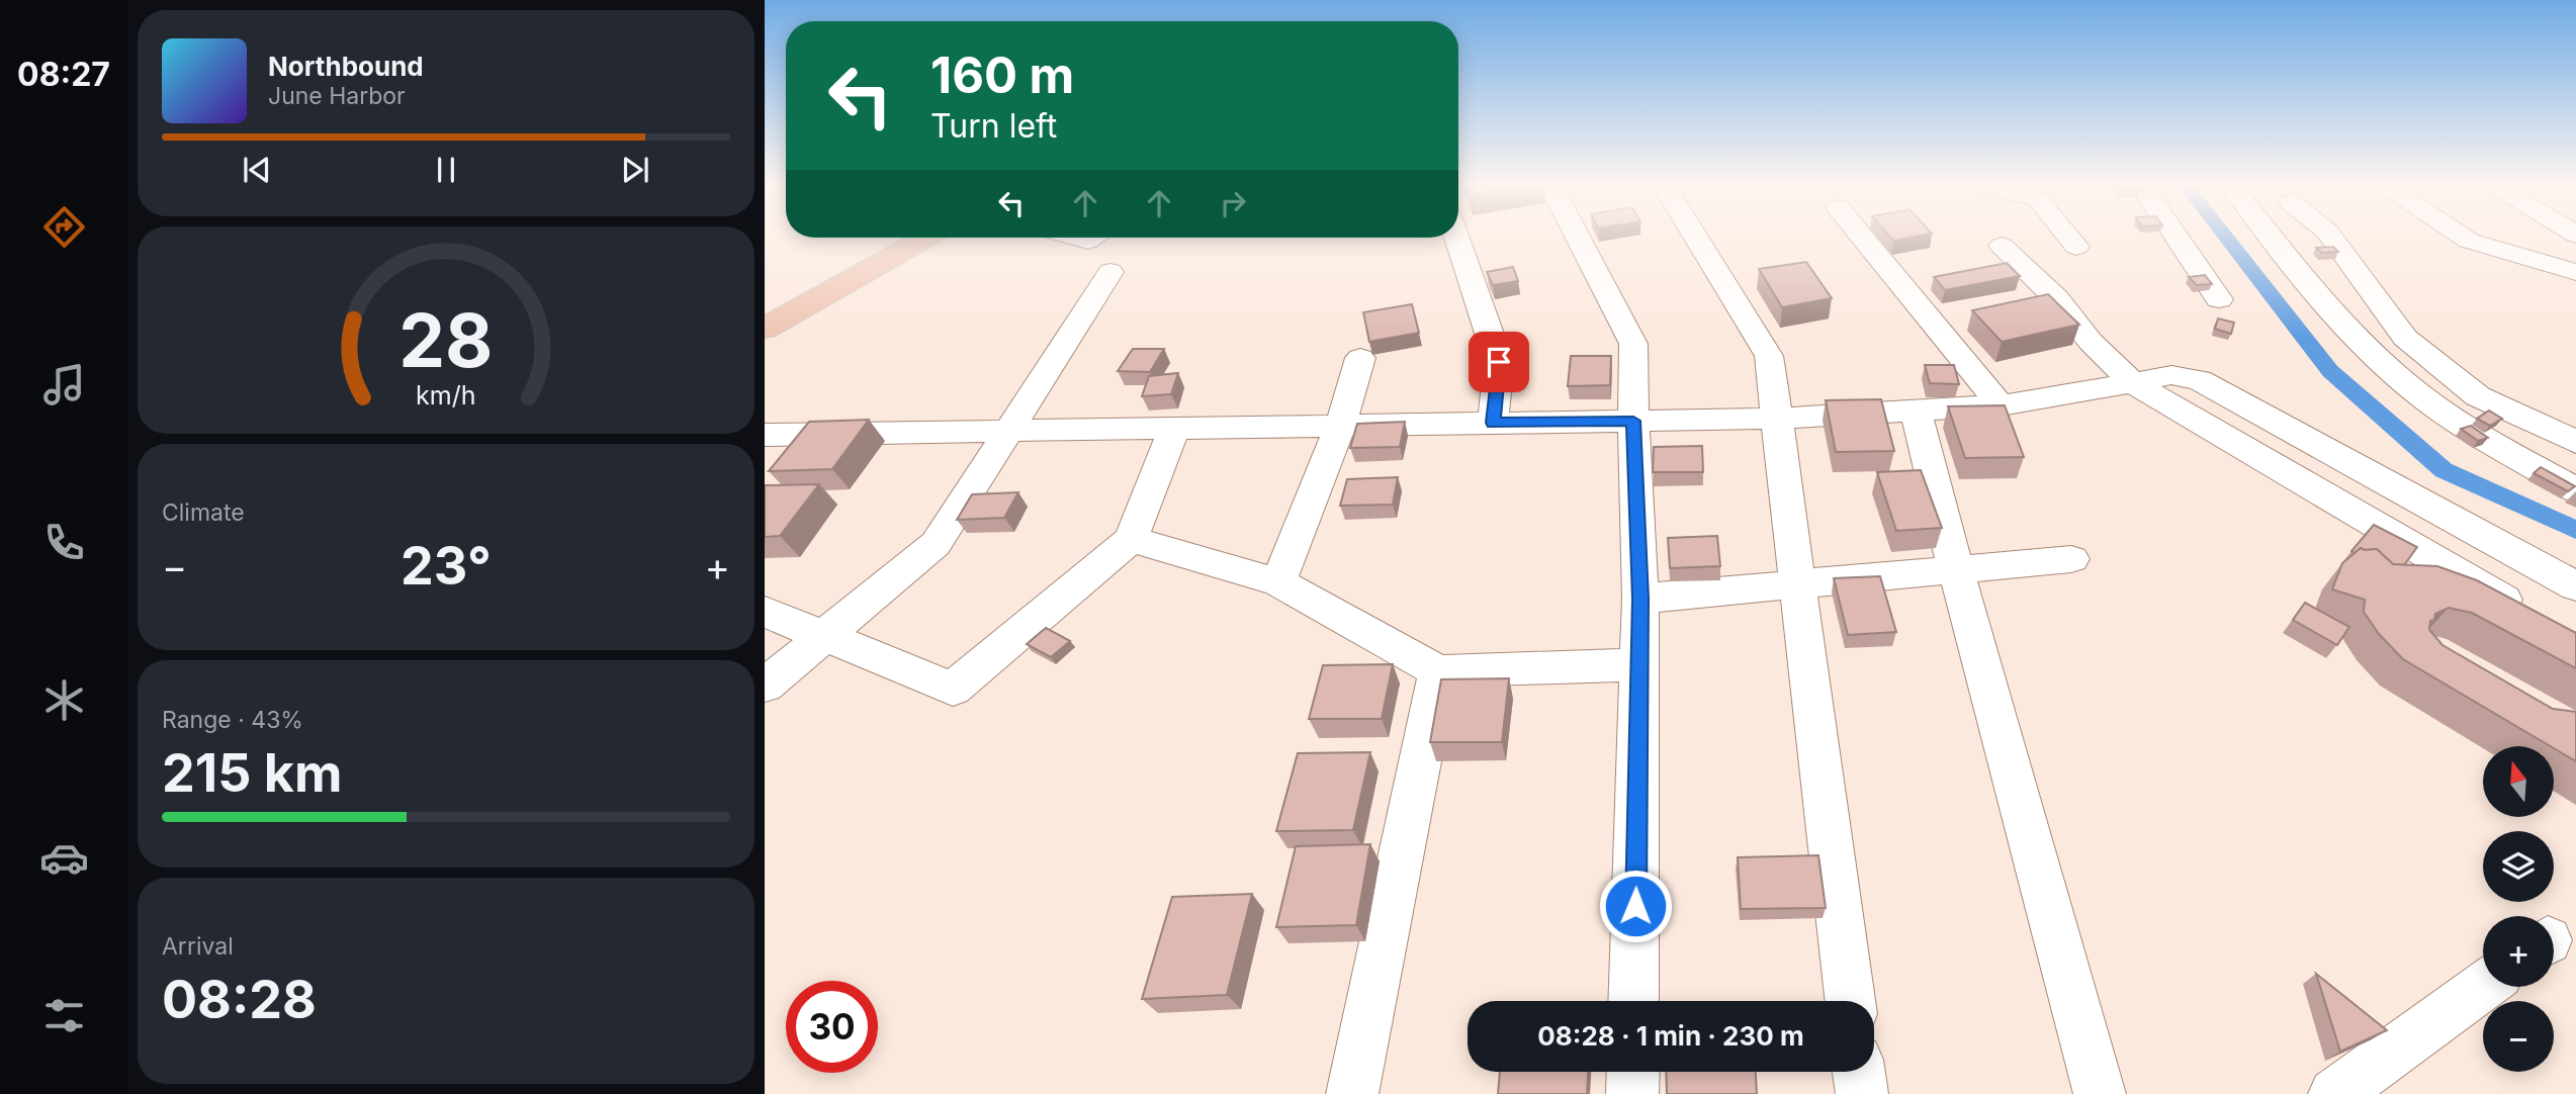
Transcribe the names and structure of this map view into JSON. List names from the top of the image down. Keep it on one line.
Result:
{"north":"top","page":{"tabs":"08:27","turn":["160 m","Turn left"],"song":["Northbound","June Harbor"],"tile":["Climate",["Range · 43%","215 km"],["Arrival","08:28"]],"heat":["−","23°","+"],"map_buttons":["+","−"],"limit":"30","trip":"08:28 · 1 min · 230 m","gauge":["28","km/h"]}}
